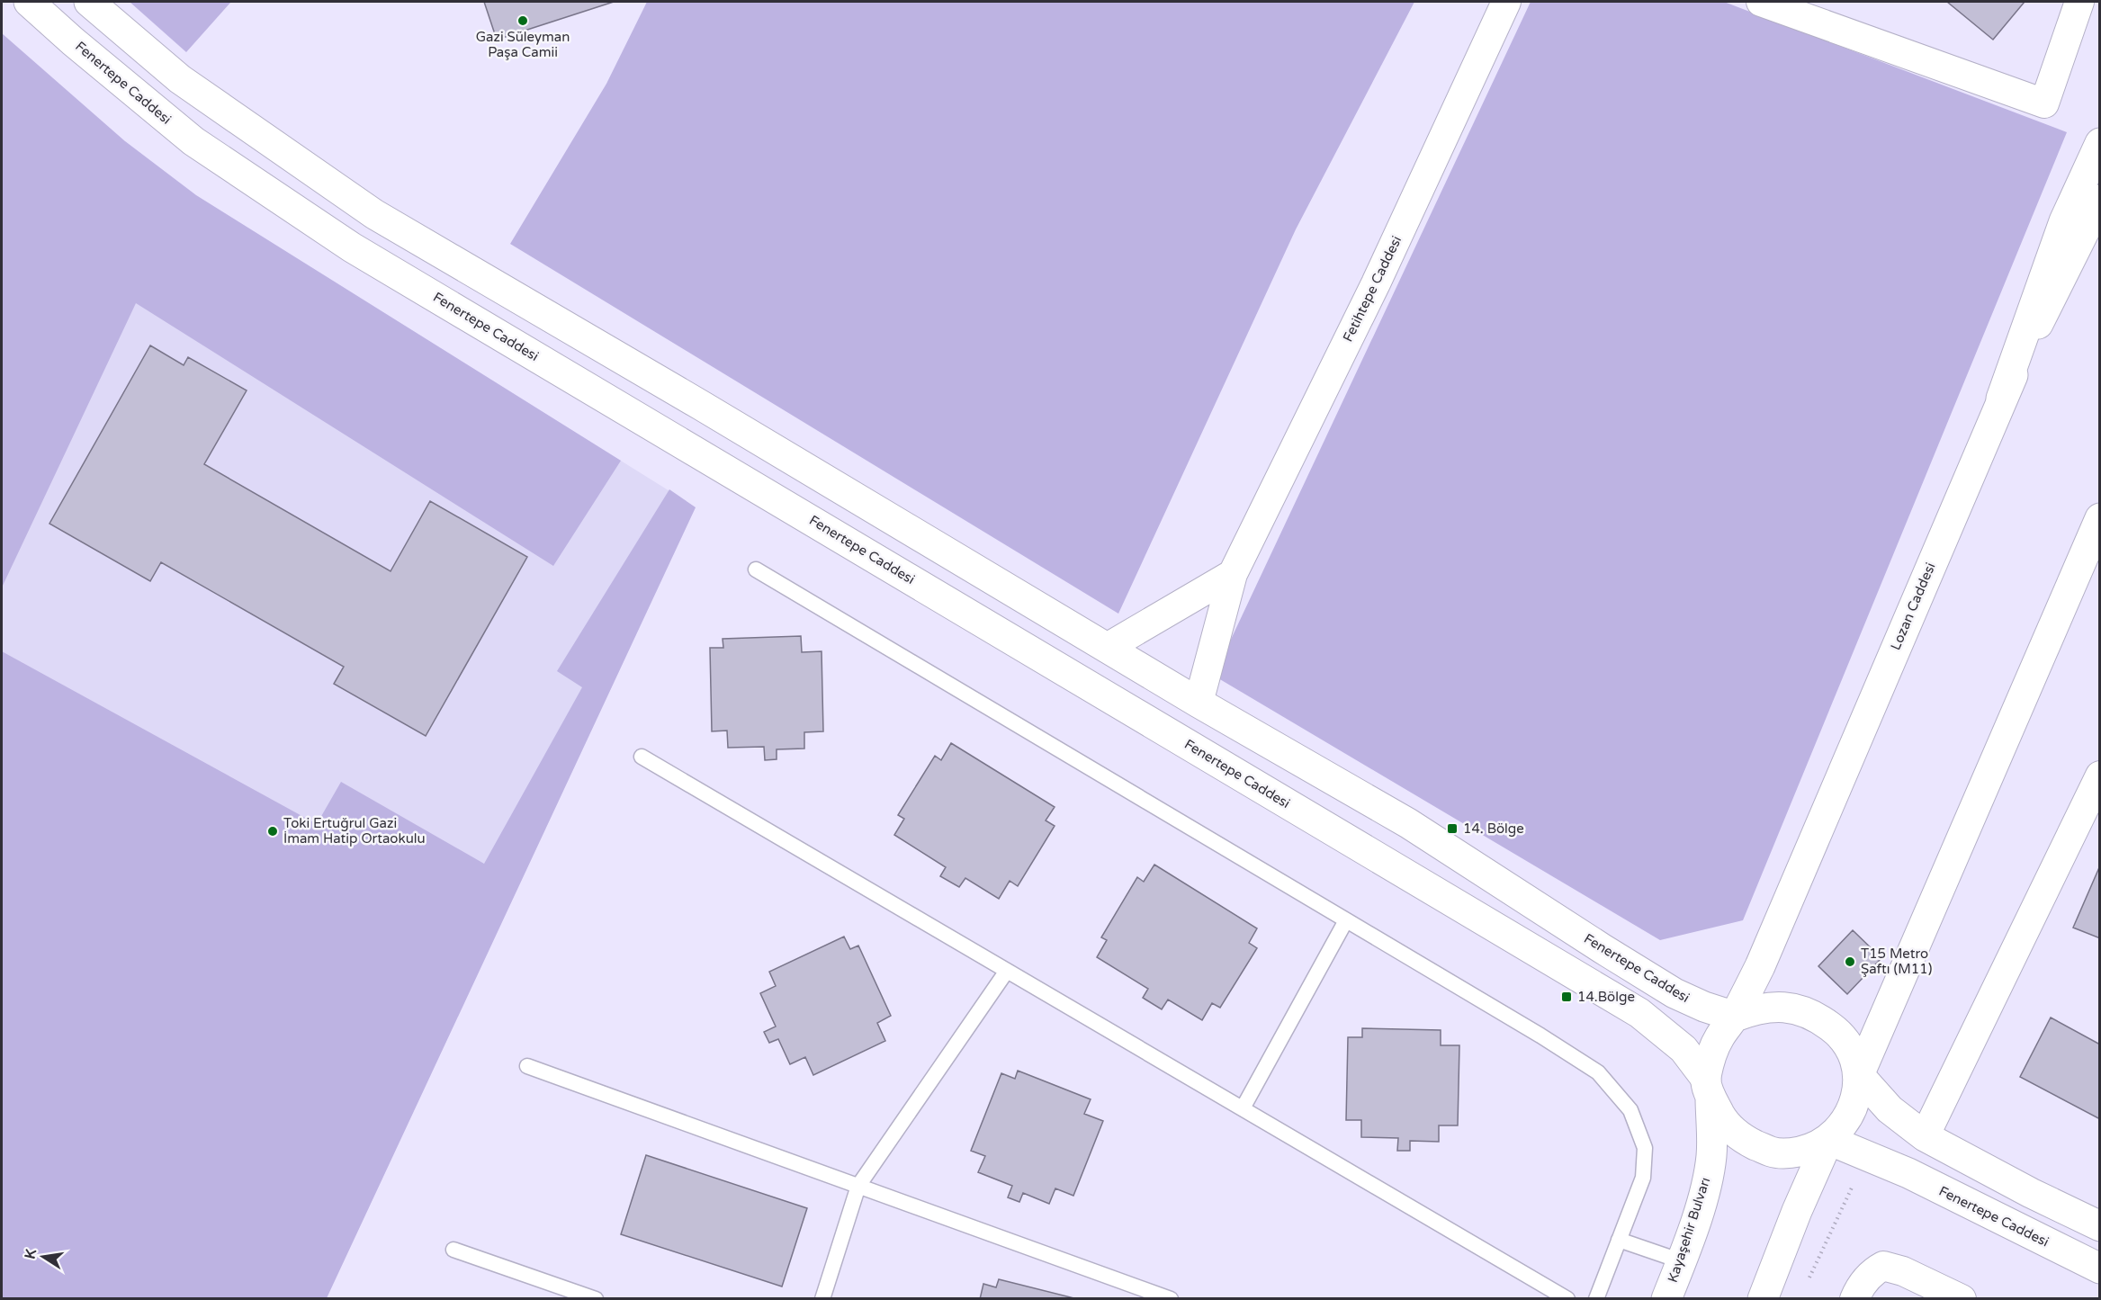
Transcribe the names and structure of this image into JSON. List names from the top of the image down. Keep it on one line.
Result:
{"streets":{"main road":["Fenertepe Caddesi","Lozan Caddesi","Kayaşehir Bulvarı"],"street":["Fetihtepe Caddesi"]},"crossings":[["Fenertepe Caddesi","Fetihtepe Caddesi"],["Fenertepe Caddesi","Lozan Caddesi"],["Fenertepe Caddesi","Kayaşehir Bulvarı"],["Lozan Caddesi","Kayaşehir Bulvarı"]],"places":{"other":["Gazi Süleyman Paşa Camii","Toki Ertuğrul Gazi İmam Hatip Ortaokulu","T15 Metro Şaftı (M11)"],"transit":["14. Bölge","14.Bölge"]},"north":"left"}
